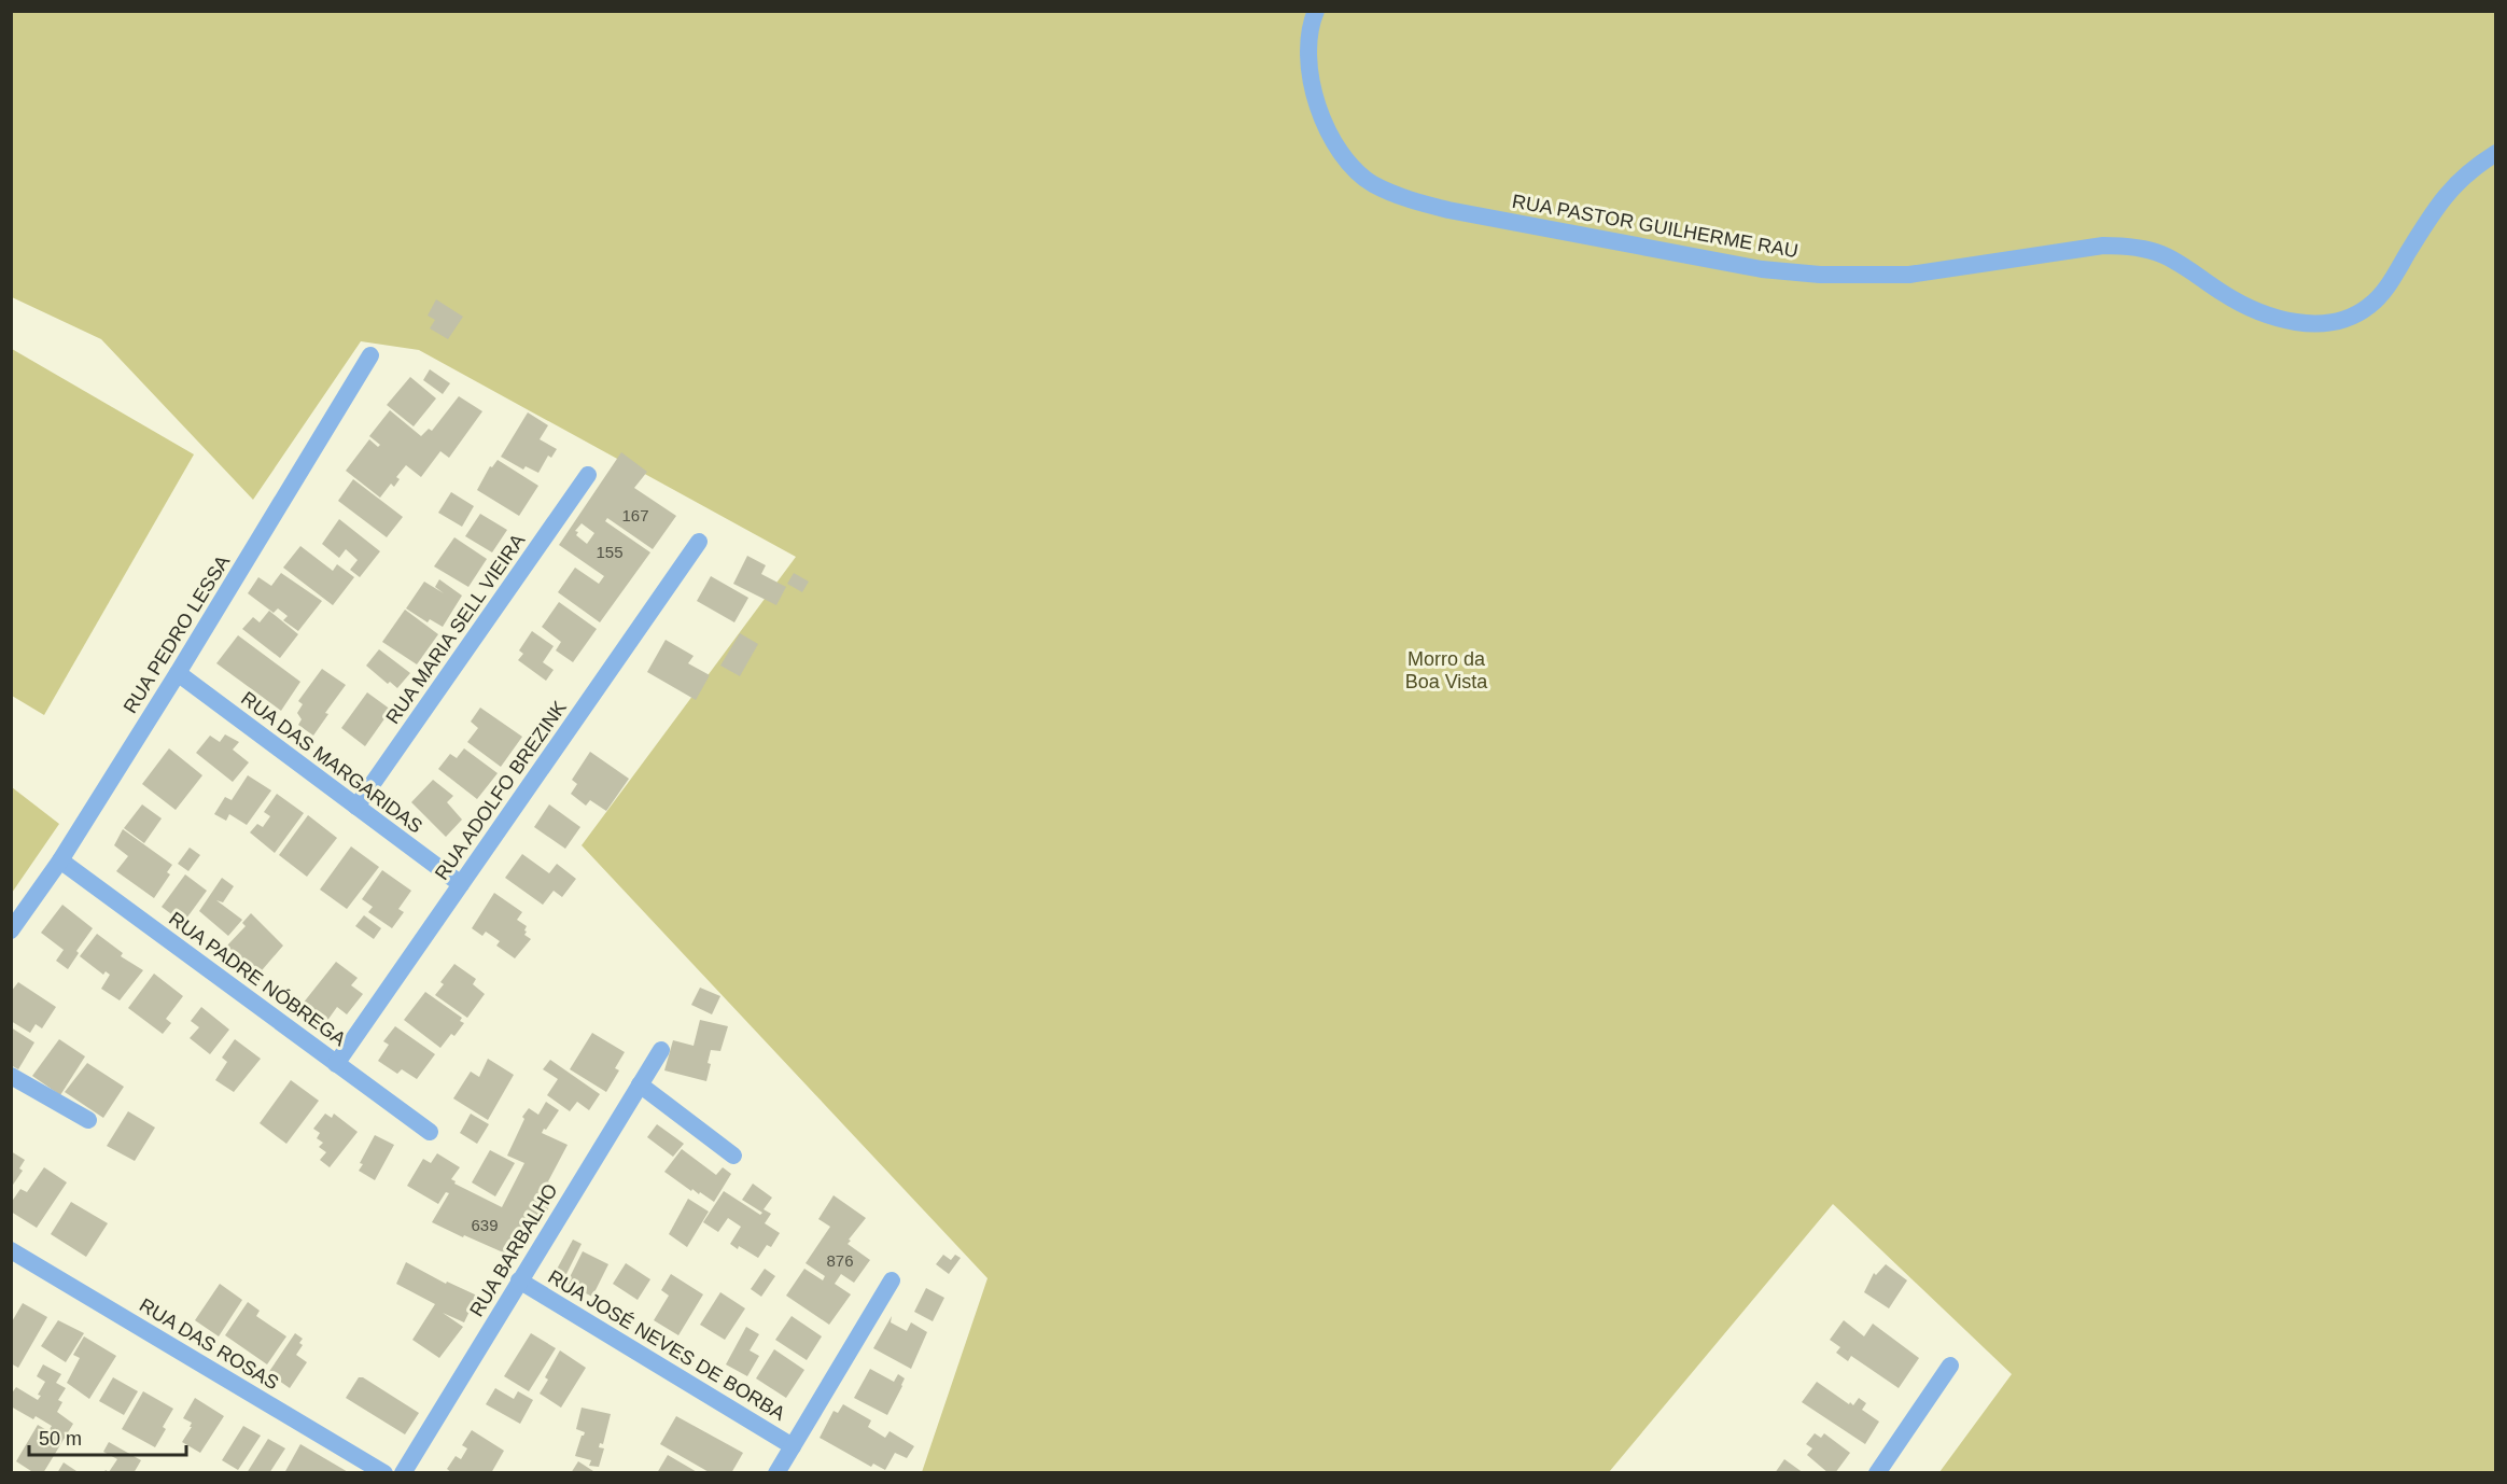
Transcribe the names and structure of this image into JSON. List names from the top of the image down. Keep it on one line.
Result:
{"streets":{"street":["RUA PASTOR GUILHERME RAU","RUA MARIA SELL VIEIRA","RUA PEDRO LESSA","RUA DAS MARGARIDAS","RUA ADOLFO BREZINK","RUA PADRE NÓBREGA","RUA BARBALHO","RUA DAS ROSAS","RUA JOSÉ NEVES DE BORBA"]},"crossings":[["RUA MARIA SELL VIEIRA","RUA DAS MARGARIDAS"],["RUA PEDRO LESSA","RUA DAS MARGARIDAS"],["RUA PEDRO LESSA","RUA PADRE NÓBREGA"],["RUA DAS MARGARIDAS","RUA ADOLFO BREZINK"],["RUA ADOLFO BREZINK","RUA PADRE NÓBREGA"],["RUA BARBALHO","RUA JOSÉ NEVES DE BORBA"]],"parks":["Morro da Boa Vista"],"house_numbers":["167","155","639","876"],"scale_bar":"50 m"}
